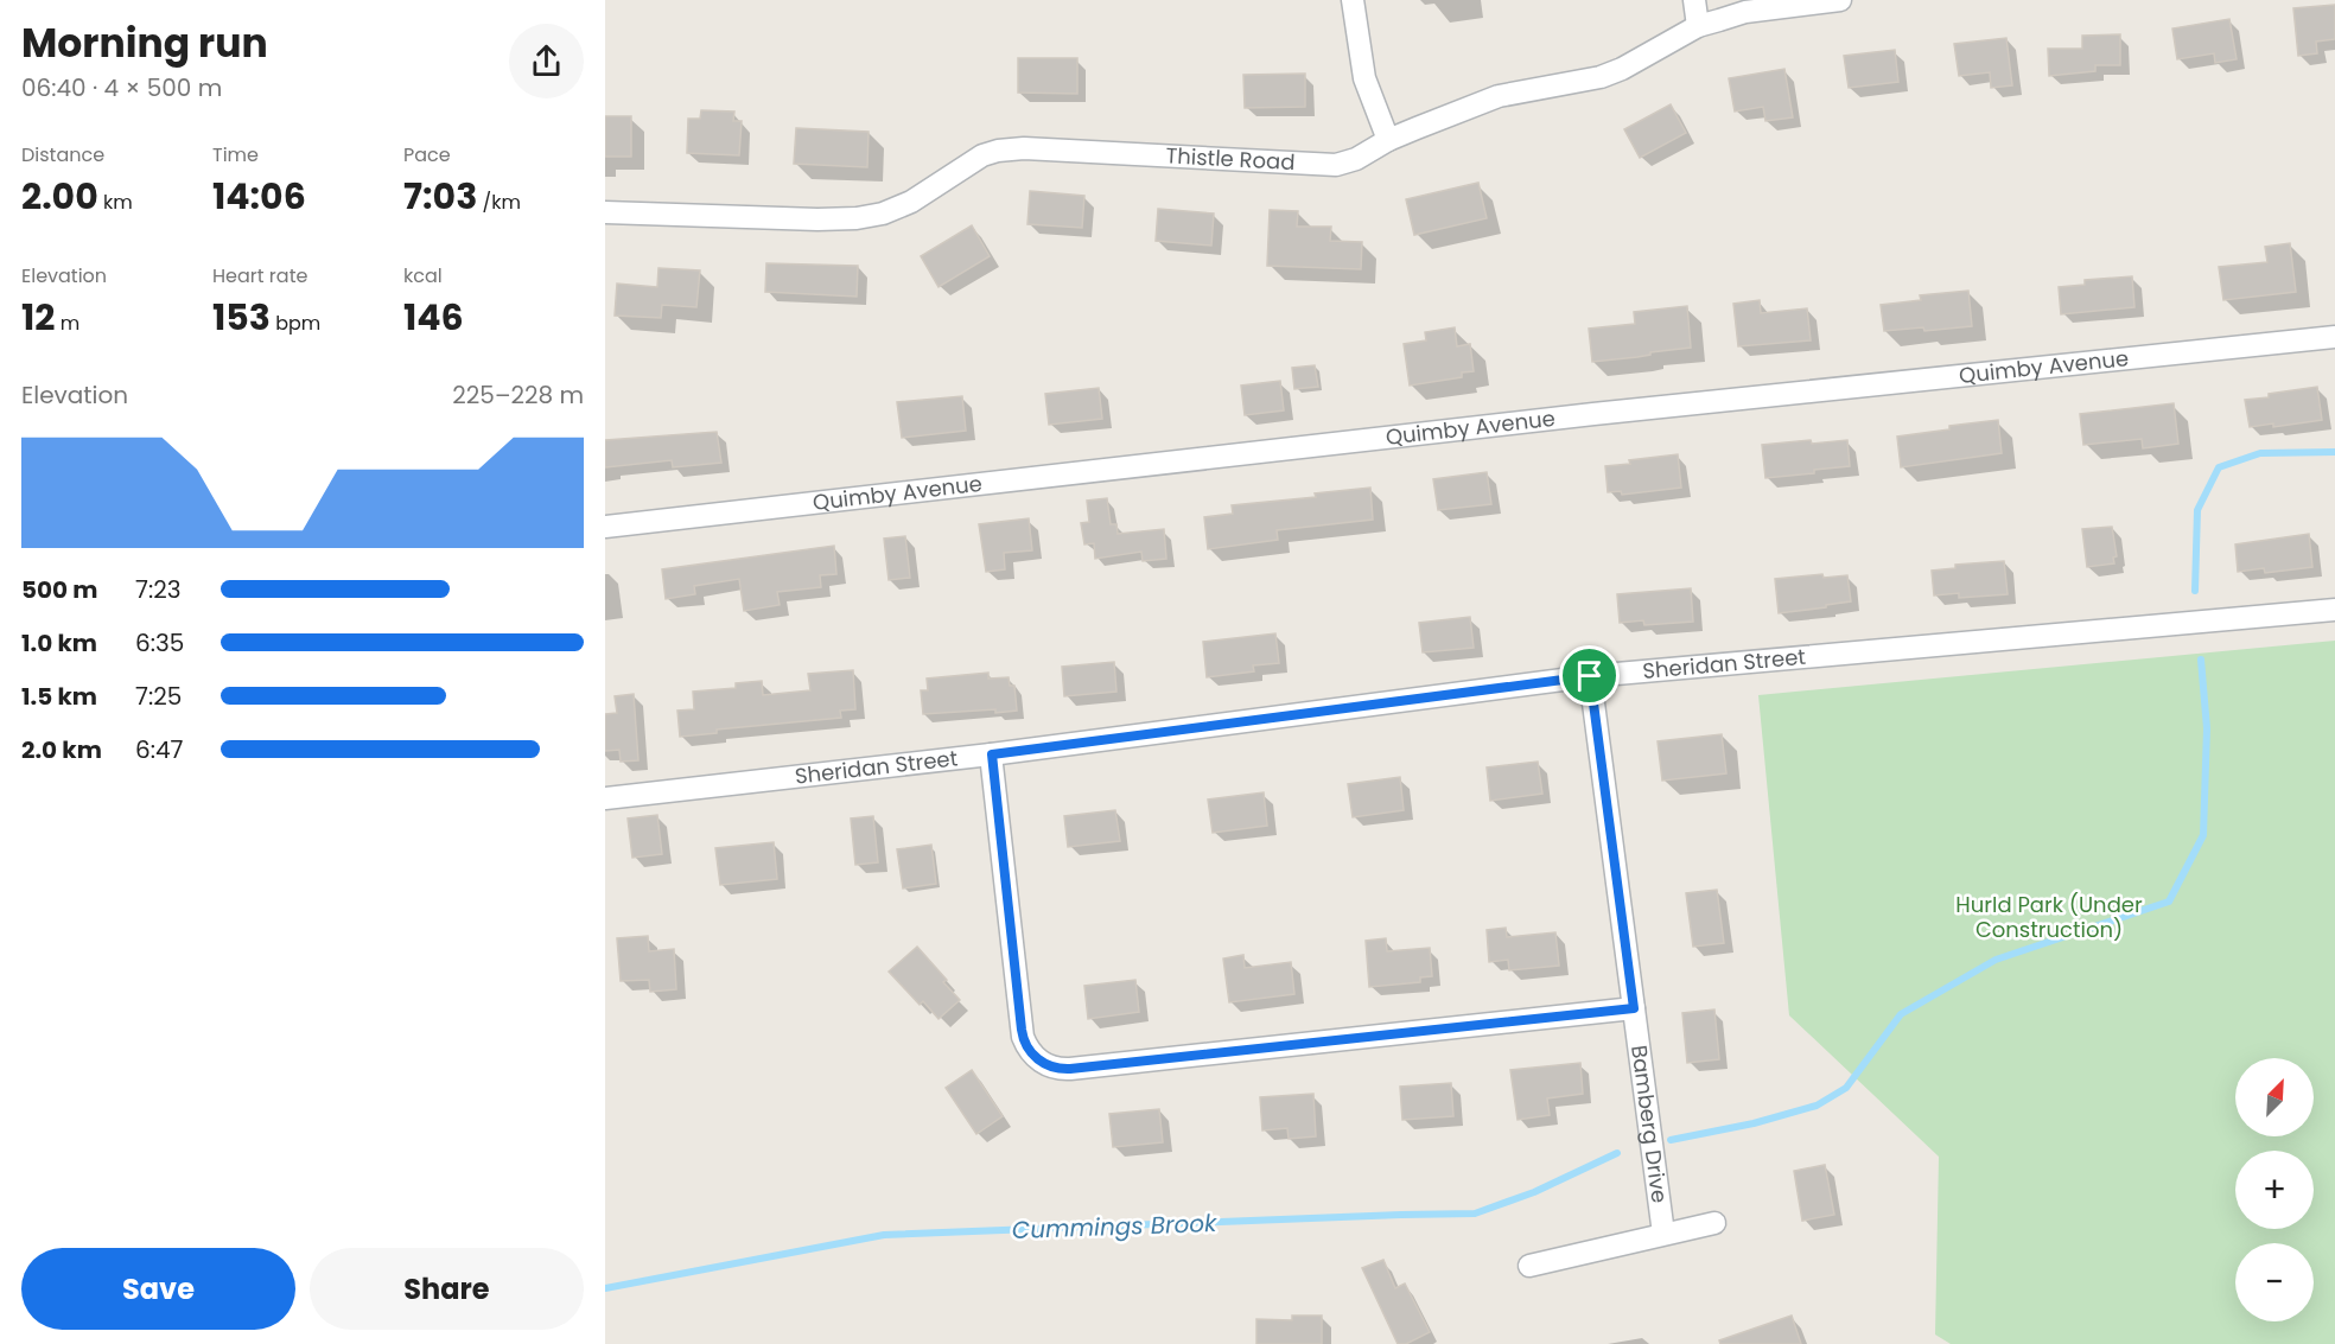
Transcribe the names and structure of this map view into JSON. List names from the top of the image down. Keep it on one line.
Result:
{"streets":{"street":["Thistle Road","Quimby Avenue","Sheridan Street","Bamberg Drive"]},"crossings":[["Sheridan Street","Bamberg Drive"]],"water":["Cummings Brook"],"parks":["Hurld Park (Under Construction)"],"north":"top right","page":{"heading":["Morning run","06:40 · 4 × 500 m"],"stats":[["Distance","2.00 km"],["Time","14:06"],["Pace","7:03 /km"],["Elevation","12 m"],["Heart rate","153 bpm"],["kcal","146"]],"chart":["Elevation","225–228 m"],"list":[{"name":"500 m","note":"7:23"},{"name":"1.0 km","note":"6:35"},{"name":"1.5 km","note":"7:25"},{"name":"2.0 km","note":"6:47"}],"map_buttons":["+","−"],"buttons":["Save","Share"]}}
